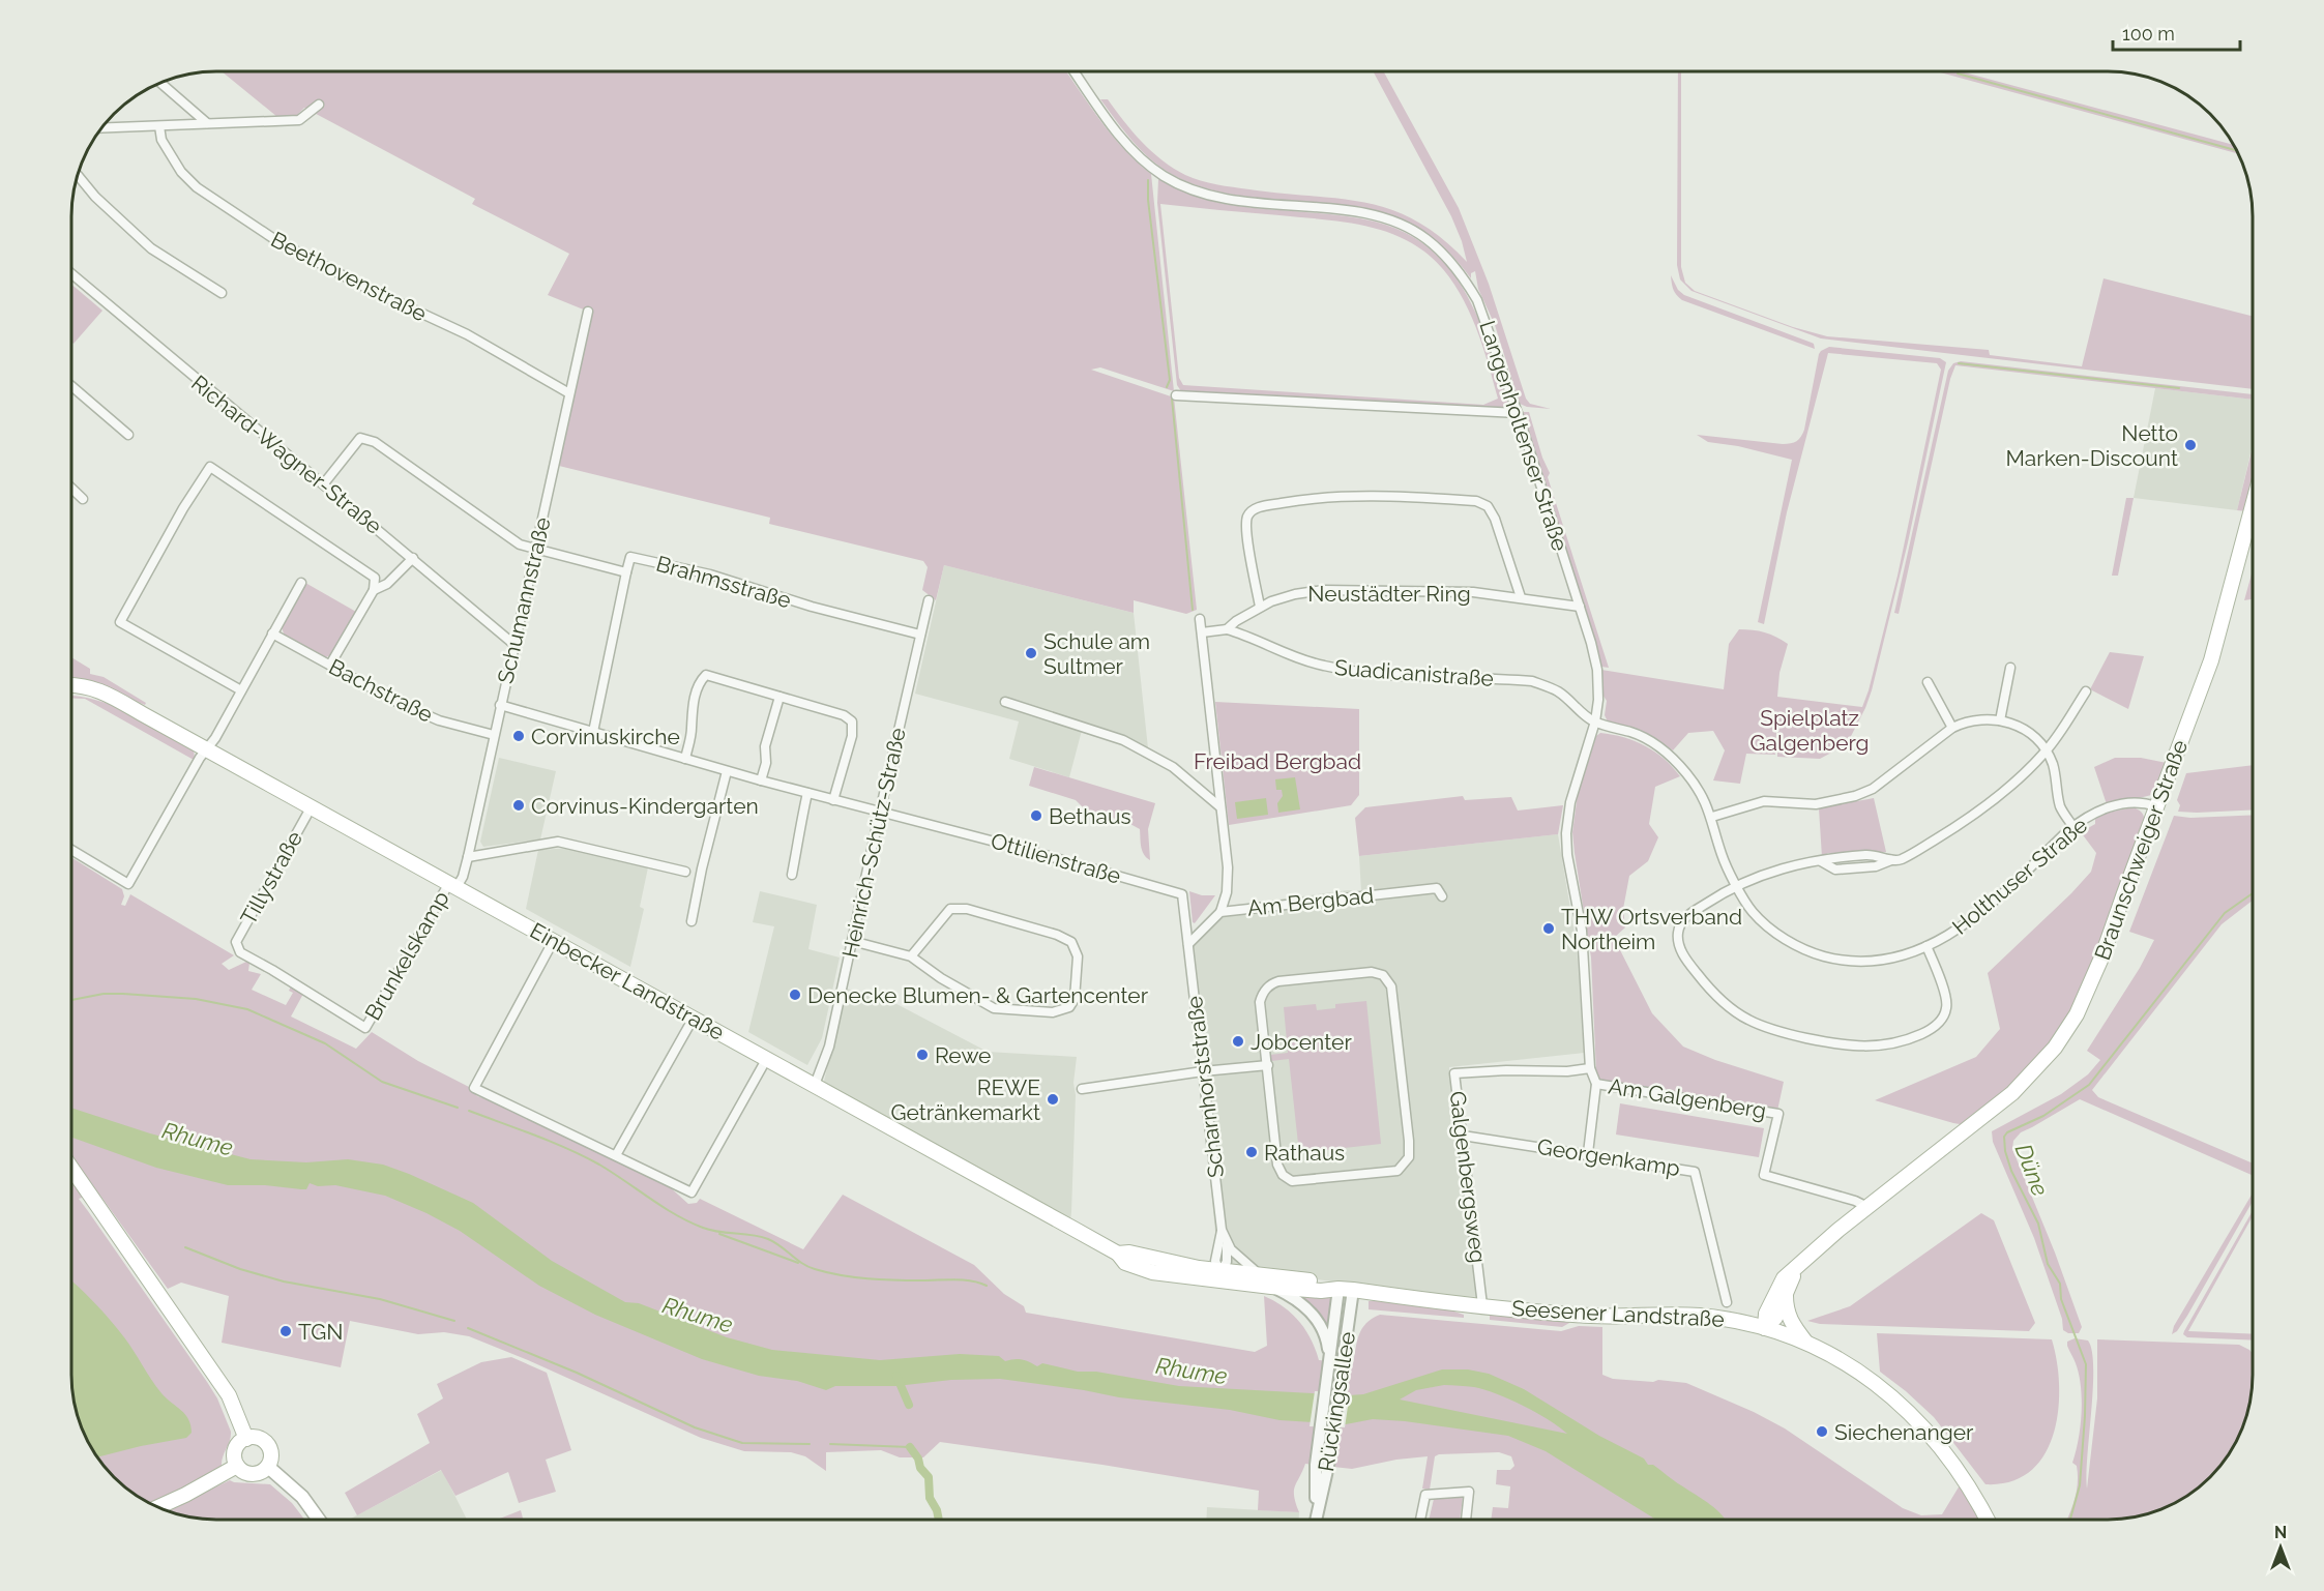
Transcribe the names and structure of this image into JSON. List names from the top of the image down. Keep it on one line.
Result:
{"streets":{"main road":["Braunschweiger Straße","Einbecker Landstraße","Seesener Landstraße"],"street":["Beethovenstraße","Langenholtenser Straße","Richard-Wagner-Straße","Brahmsstraße","Neustädter Ring","Schumannstraße","Suadicanistraße","Bachstraße","Heinrich-Schütz-Straße","Ottilienstraße","Holthuser Straße","Tillystraße","Am Bergbad","Brunkelskamp","Scharnhorststraße","Am Galgenberg","Georgenkamp","Galgenbergsweg","Rückingsallee"]},"crossings":[["Beethovenstraße","Schumannstraße"],["Langenholtenser Straße","Neustädter Ring"],["Langenholtenser Straße","Suadicanistraße"],["Langenholtenser Straße","Holthuser Straße"],["Langenholtenser Straße","Am Galgenberg"],["Langenholtenser Straße","Galgenbergsweg"],["Richard-Wagner-Straße","Brahmsstraße"],["Richard-Wagner-Straße","Schumannstraße"],["Brahmsstraße","Schumannstraße"],["Brahmsstraße","Heinrich-Schütz-Straße"],["Neustädter Ring","Suadicanistraße"],["Schumannstraße","Bachstraße"],["Schumannstraße","Brunkelskamp"],["Schumannstraße","Einbecker Landstraße"],["Suadicanistraße","Holthuser Straße"],["Heinrich-Schütz-Straße","Ottilienstraße"],["Heinrich-Schütz-Straße","Einbecker Landstraße"],["Braunschweiger Straße","Holthuser Straße"],["Braunschweiger Straße","Am Galgenberg"],["Ottilienstraße","Am Bergbad"],["Ottilienstraße","Scharnhorststraße"],["Tillystraße","Brunkelskamp"],["Tillystraße","Einbecker Landstraße"],["Am Bergbad","Scharnhorststraße"],["Brunkelskamp","Einbecker Landstraße"],["Einbecker Landstraße","Scharnhorststraße"],["Einbecker Landstraße","Seesener Landstraße"],["Einbecker Landstraße","Rückingsallee"],["Georgenkamp","Galgenbergsweg"],["Galgenbergsweg","Seesener Landstraße"]],"water":["Rhume","Düne"],"parks":["Spielplatz Galgenberg","Freibad Bergbad"],"places":["Netto Marken-Discount","Schule am Sultmer","Corvinuskirche","Corvinus-Kindergarten","Bethaus","THW Ortsverband Northeim","Denecke Blumen- & Gartencenter","Jobcenter","Rewe","REWE Getränkemarkt","Rathaus","TGN","Siechenanger"],"scale_bar":"100 m","north":"top"}
